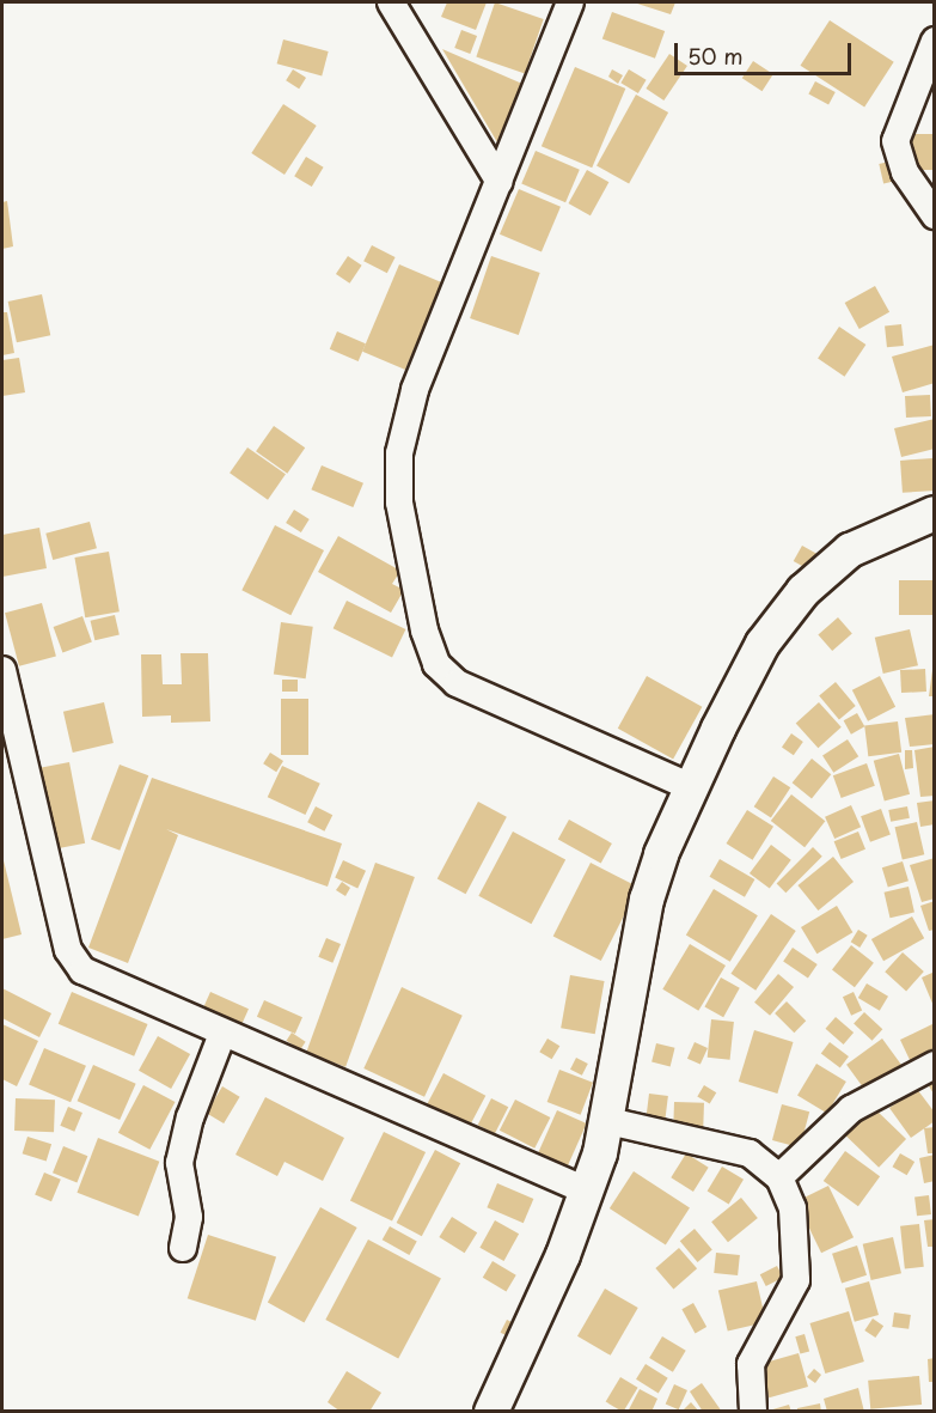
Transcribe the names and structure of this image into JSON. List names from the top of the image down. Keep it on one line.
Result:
{"scale_bar":"50 m"}
